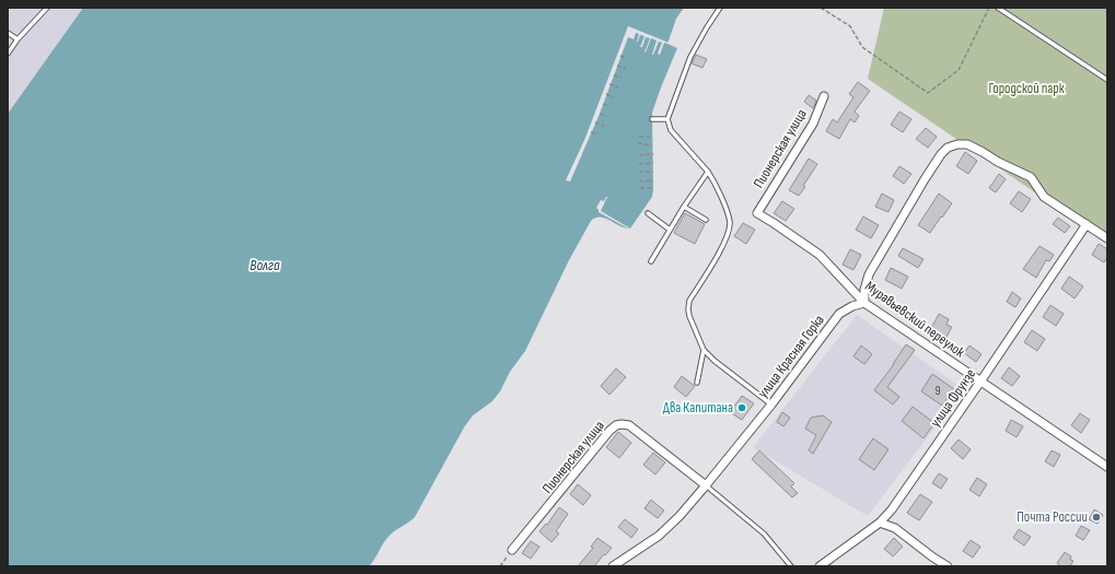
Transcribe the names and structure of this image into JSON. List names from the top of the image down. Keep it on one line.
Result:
{"streets":{"street":["Пионерская улица","Муравьевский переулок","улица Красная Горка","улица Фрунзе"]},"crossings":[["Пионерская улица","Муравьевский переулок"],["Пионерская улица","улица Красная Горка"],["Муравьевский переулок","улица Красная Горка"],["Муравьевский переулок","улица Фрунзе"]],"water":["Волга"],"parks":["Городской парк"],"places":["Два Капитана","Почта России"],"house_numbers":["9"]}
